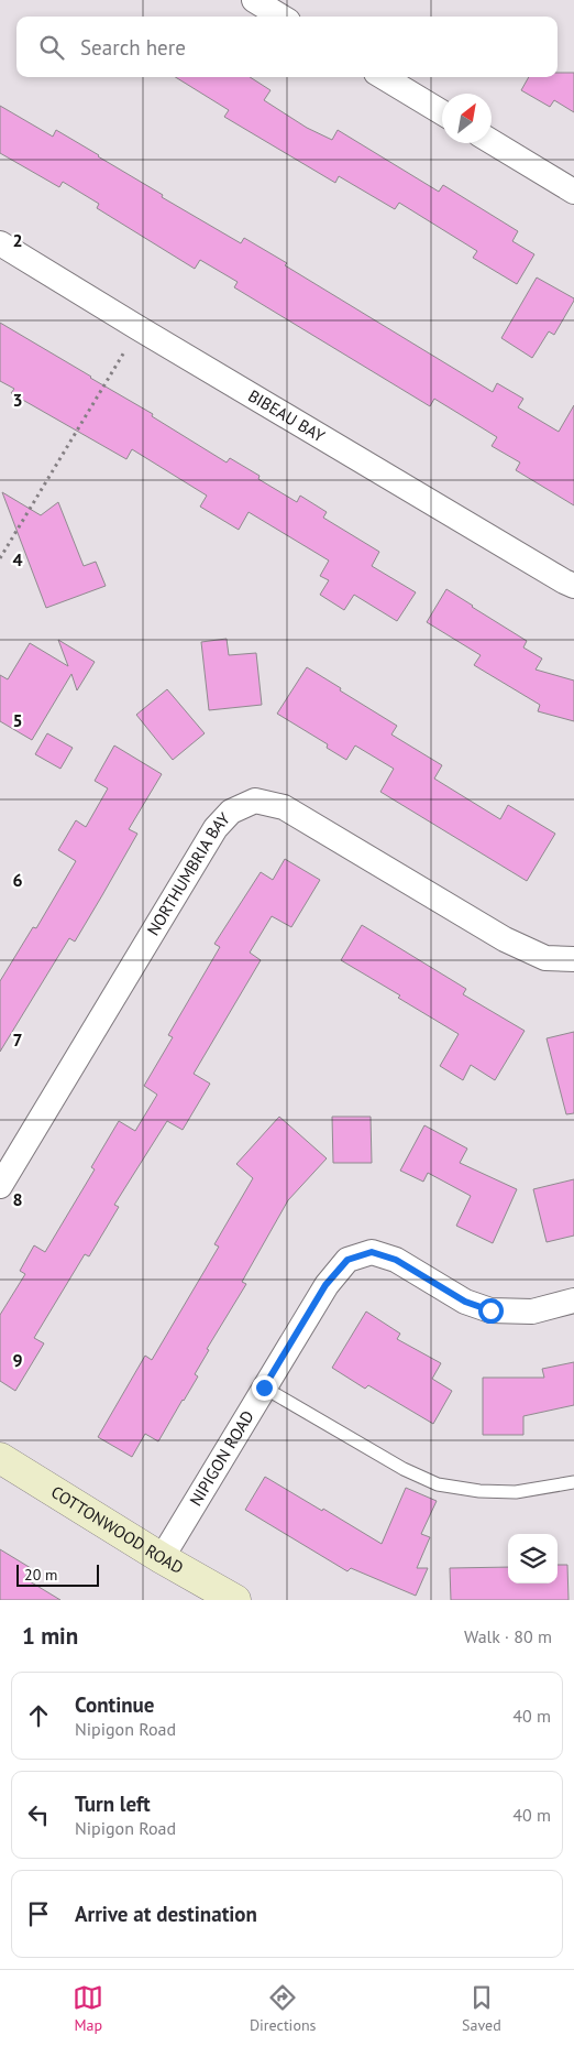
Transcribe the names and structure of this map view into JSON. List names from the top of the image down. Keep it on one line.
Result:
{"streets":{"street":["BIBEAU BAY","NORTHUMBRIA BAY","NIPIGON ROAD","COTTONWOOD ROAD"]},"crossings":[["NIPIGON ROAD","COTTONWOOD ROAD"]],"scale_bar":"20 m","north":"top right","page":{"search":"Search here","scale":"20 m","heading":["1 min","Walk · 80 m"],"list":[["Continue","Nipigon Road","40 m"],["Turn left","Nipigon Road","40 m"],"Arrive at destination"],"nav":["Map","Directions","Saved"]},"grid":{"rows":["2","3","4","5","6","7","8","9"]}}
